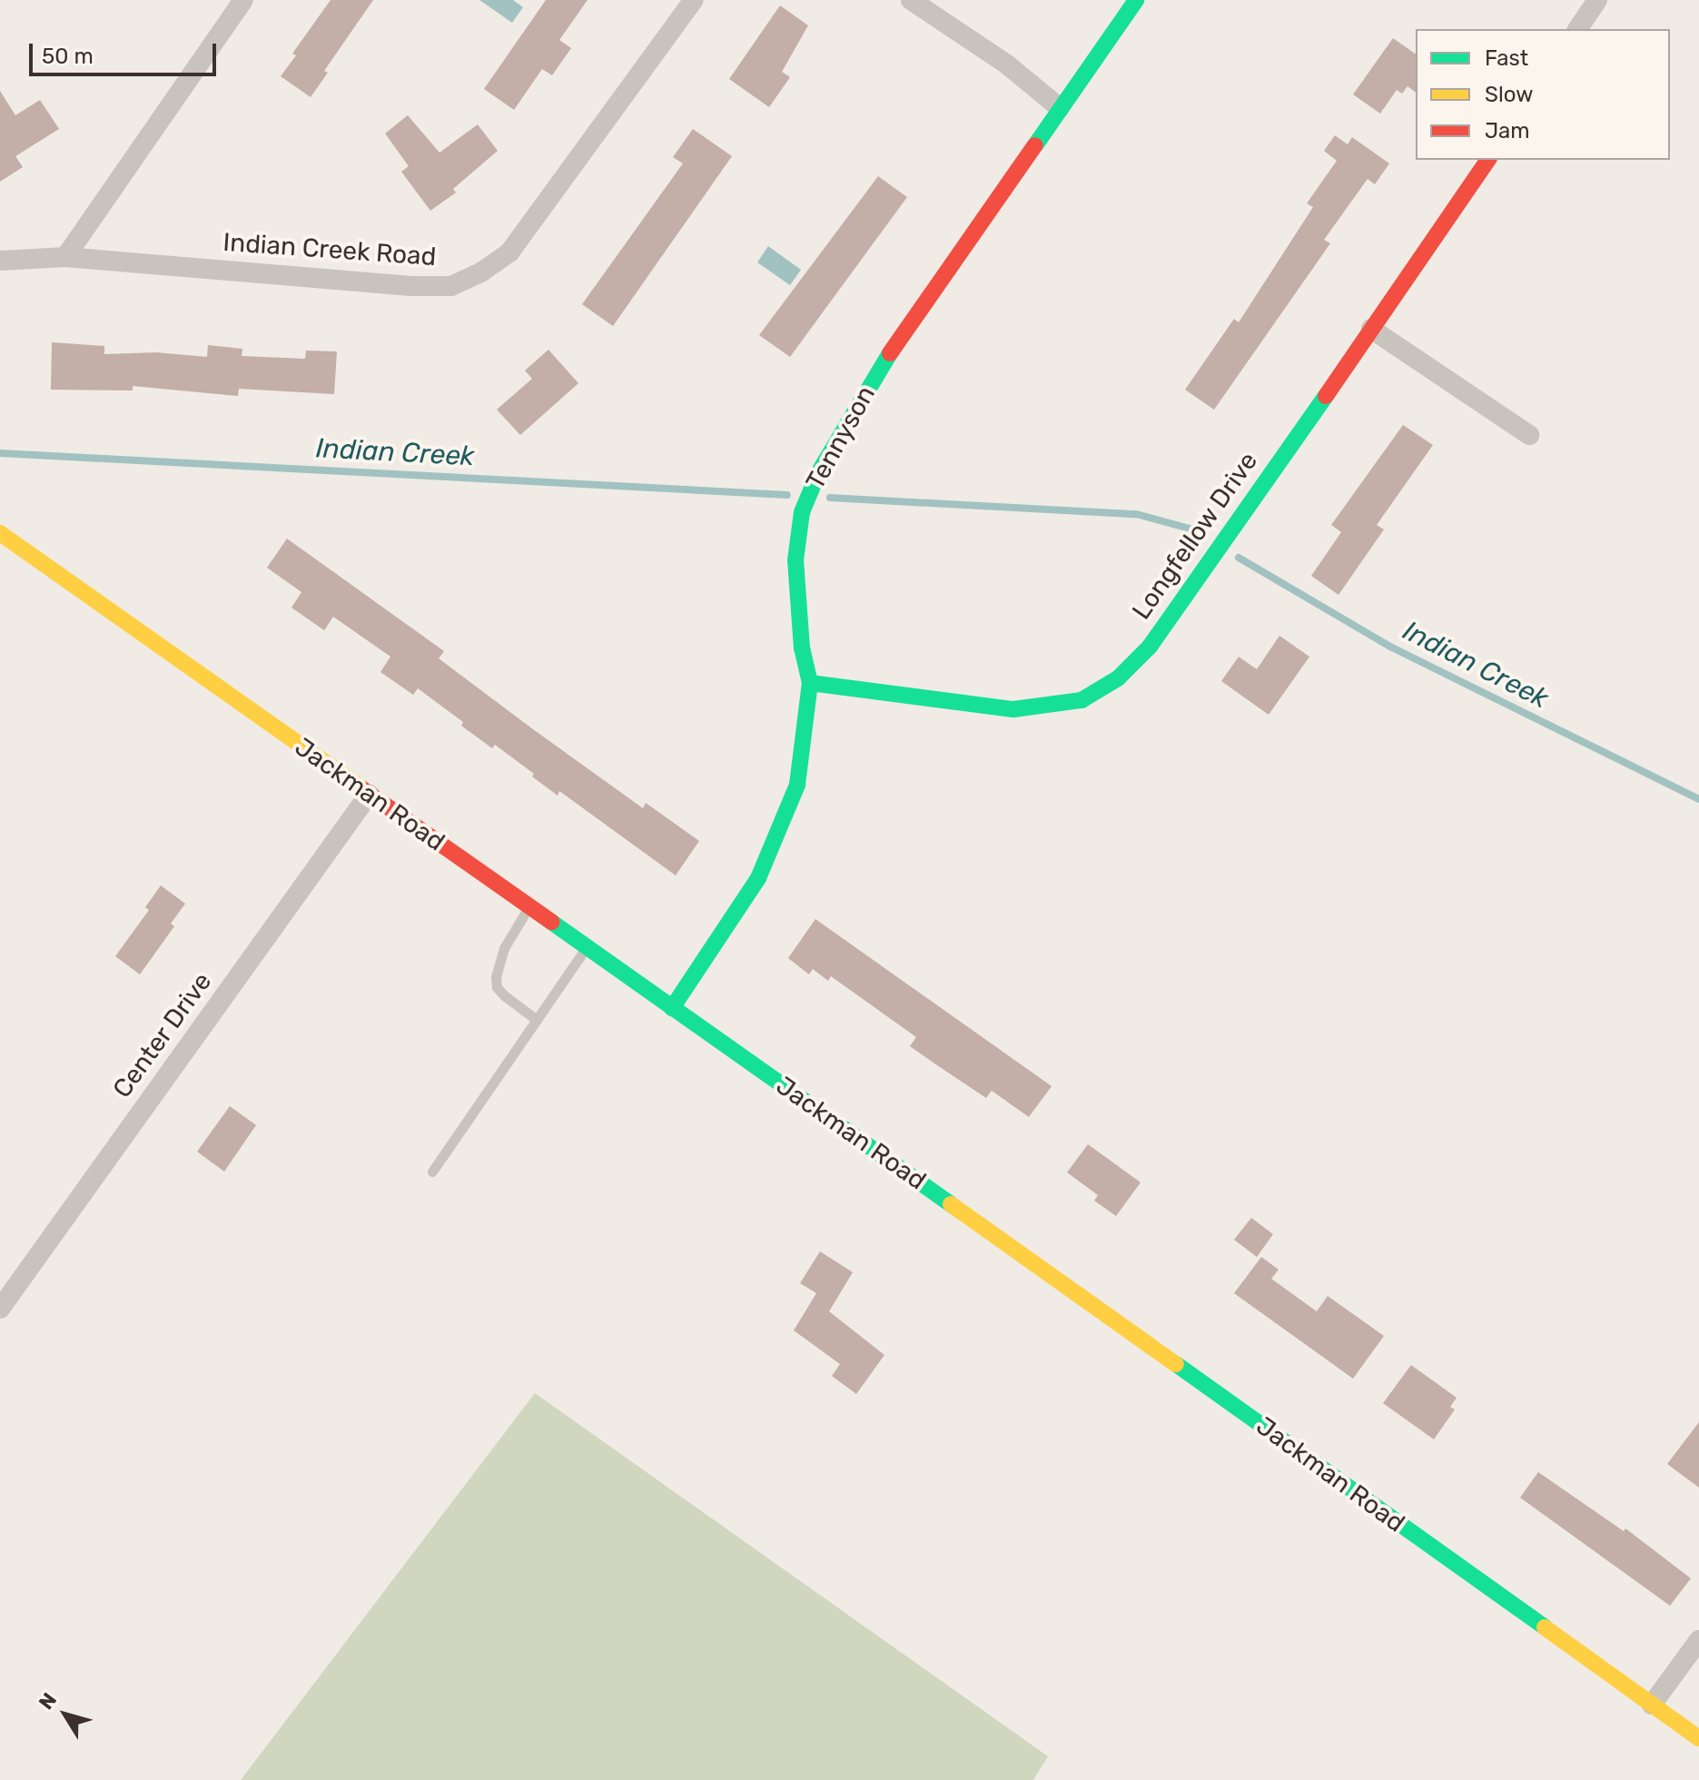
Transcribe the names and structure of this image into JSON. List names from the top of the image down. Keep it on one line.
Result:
{"streets":{"street":["Indian Creek Road","Tennyson","Longfellow Drive","Jackman Road","Center Drive"]},"crossings":[["Tennyson","Longfellow Drive"],["Tennyson","Jackman Road"],["Jackman Road","Center Drive"]],"water":["Indian Creek"],"legend":["Fast","Slow","Jam"],"scale_bar":"50 m","north":"top left"}
